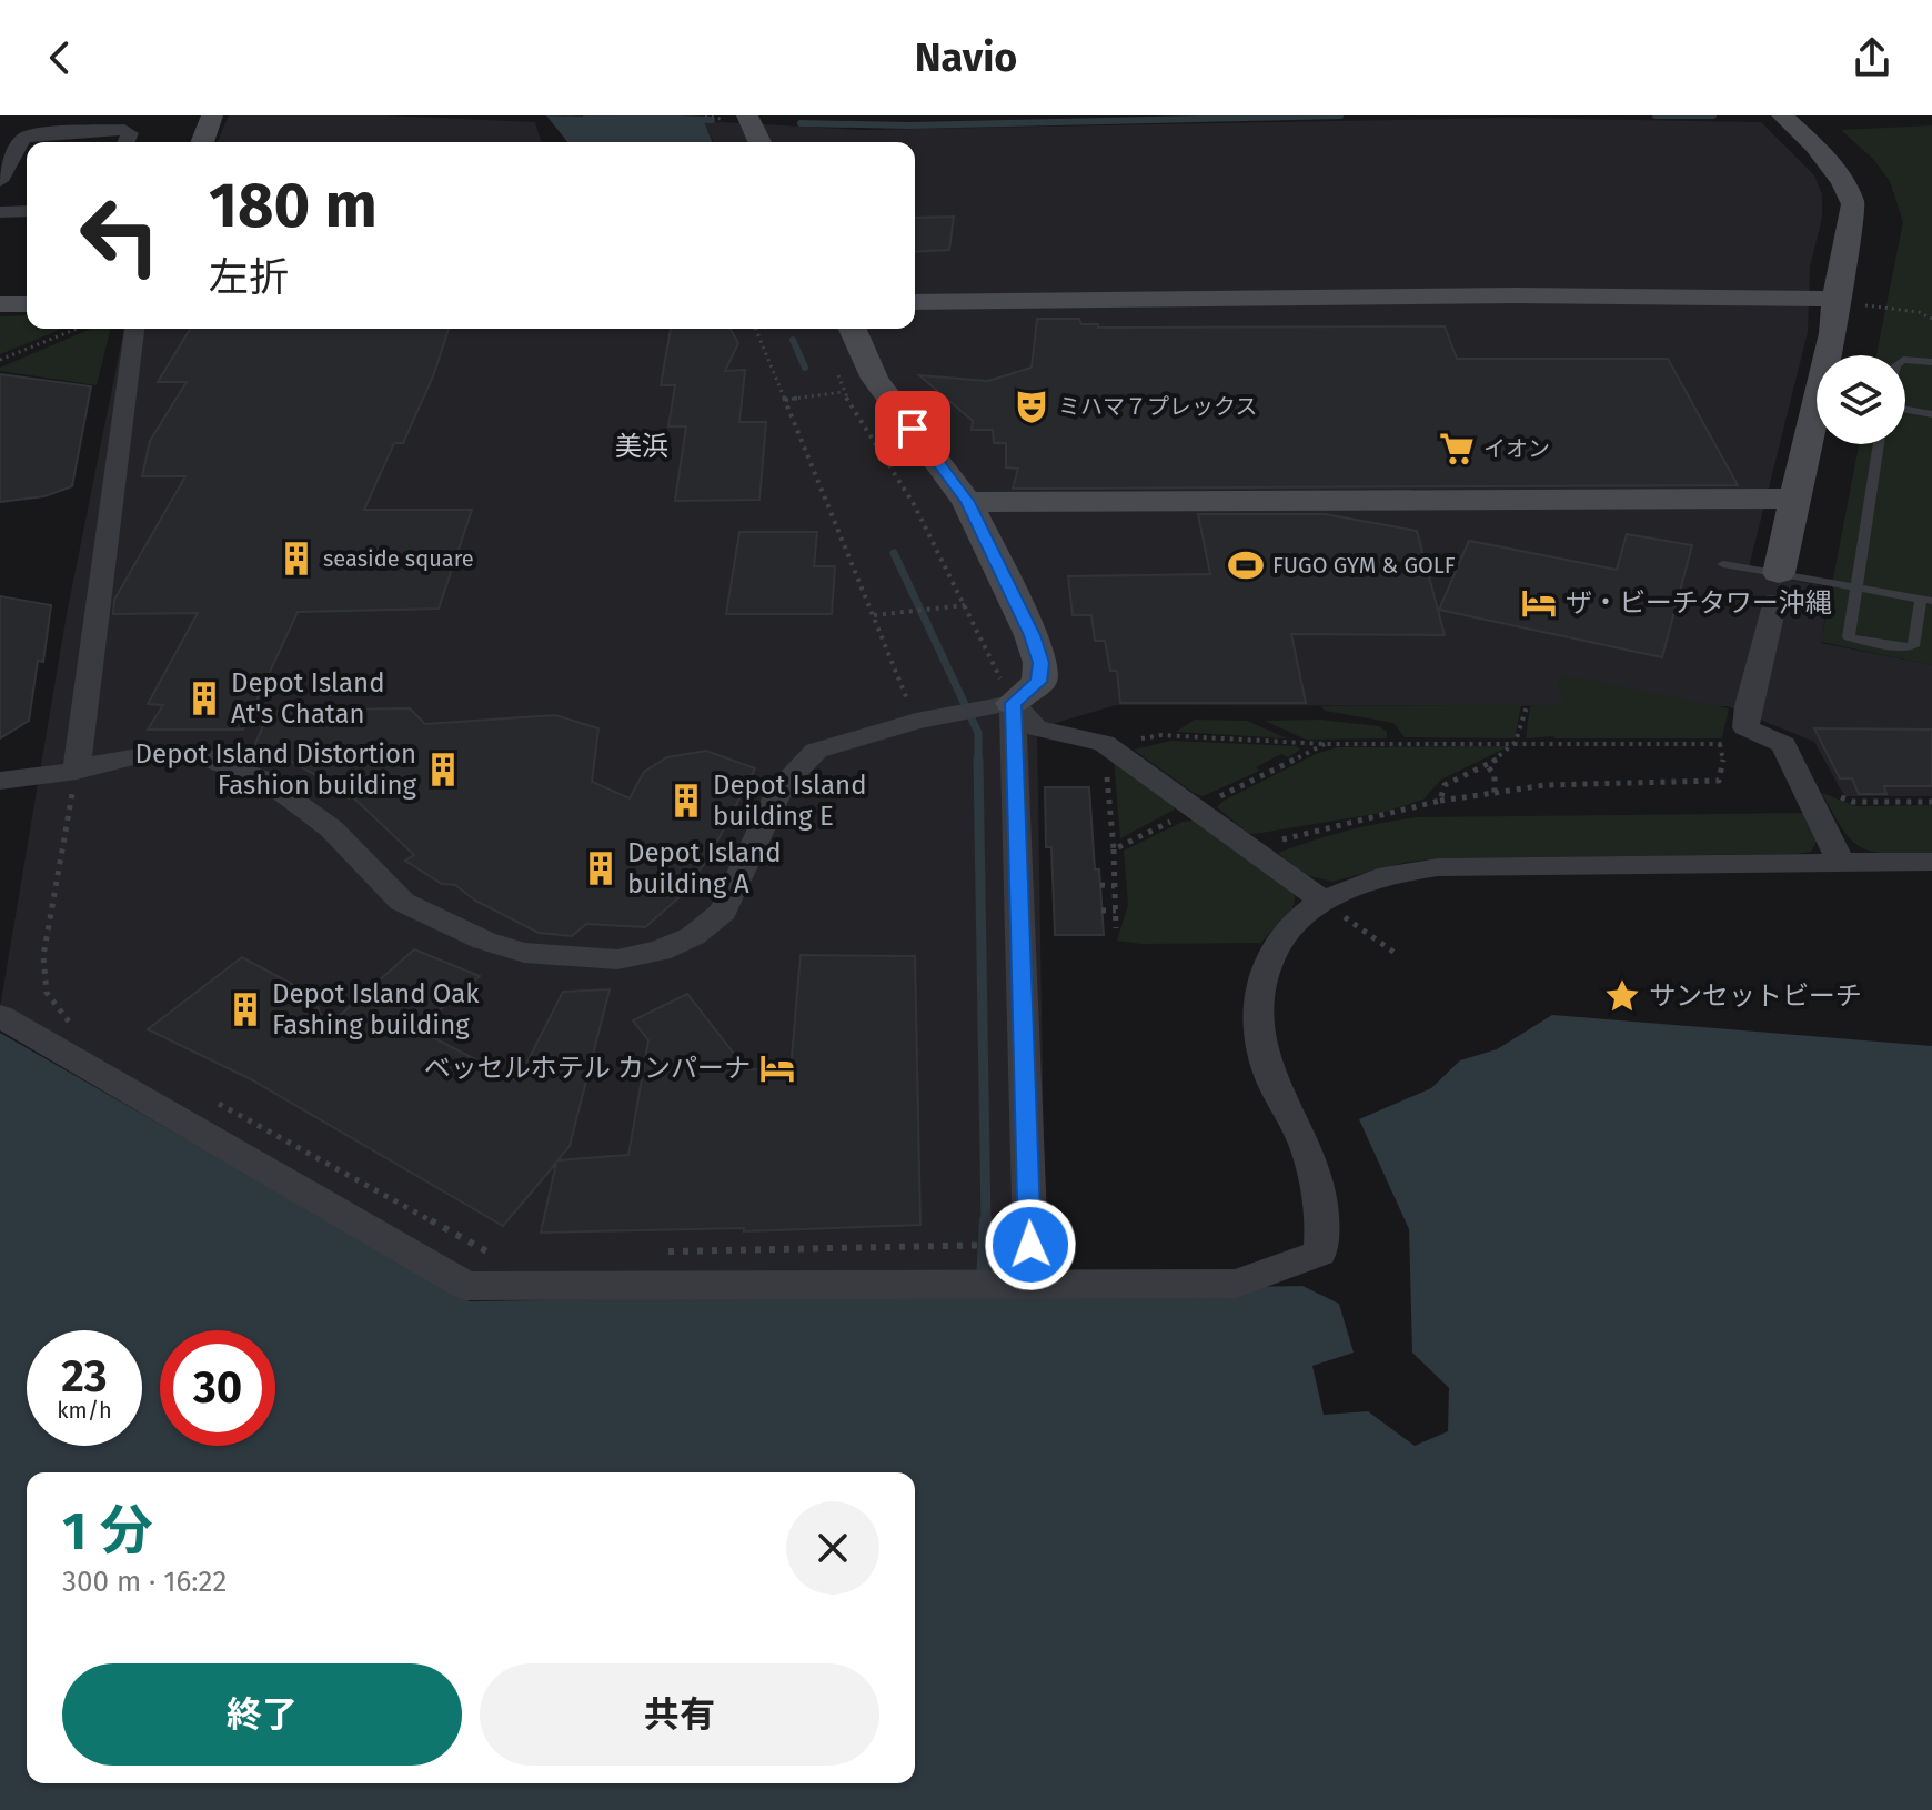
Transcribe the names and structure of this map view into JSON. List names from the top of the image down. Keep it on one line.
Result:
{"districts":["美浜"],"places":{"theatre":["ミハマ７プレックス"],"supermarket":["イオン"],"building":["seaside square","Depot Island At's Chatan","Depot Island Distortion Fashion building","Depot Island building E","Depot Island building A","Depot Island Oak Fashing building"],"sports":["FUGO GYM & GOLF"],"hotel":["ザ・ビーチタワー沖縄","ベッセルホテル カンパーナ"],"place":["サンセットビーチ"]},"page":{"header":"Navio","turn":["180 m","左折"],"speed":"23 km/h","limit":"30","heading":["1 分","300 m · 16:22"],"buttons":["終了","共有"]}}
